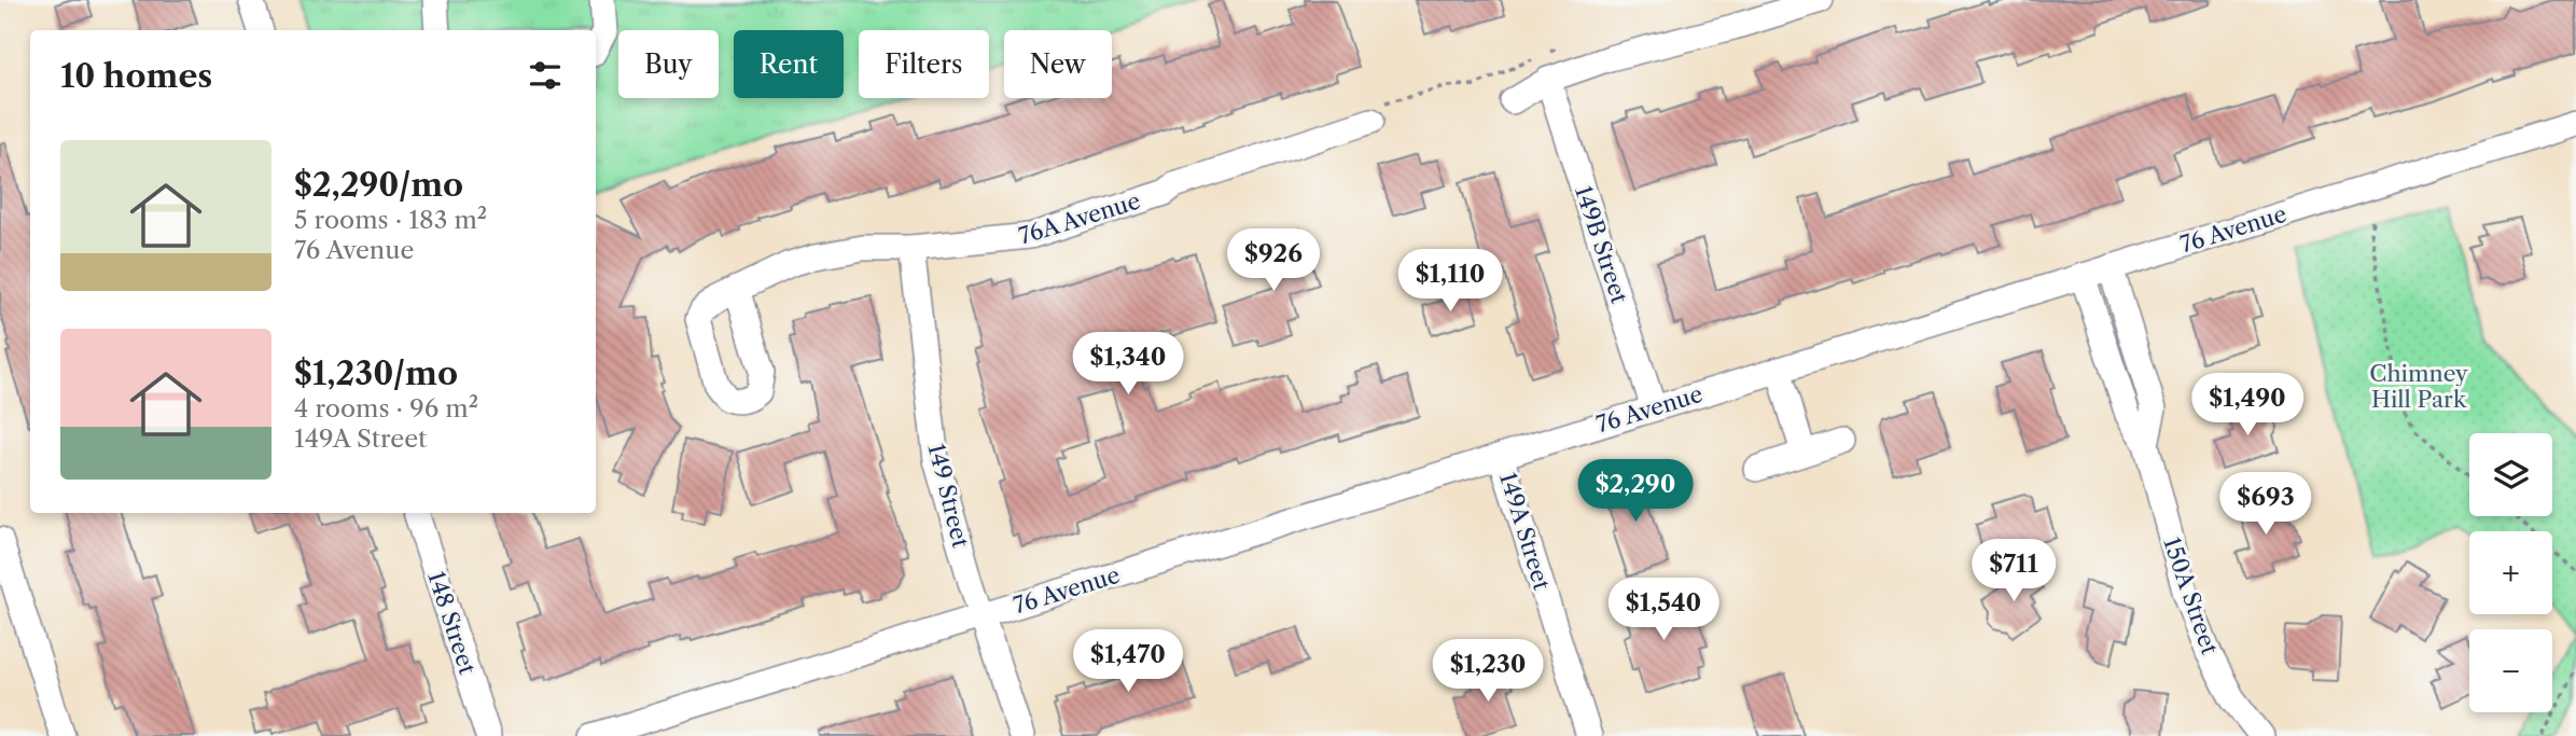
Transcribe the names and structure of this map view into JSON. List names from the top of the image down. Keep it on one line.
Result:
{"streets":{"street":["76A Avenue","76 Avenue","149B Street","149 Street","149A Street","150A Street","148 Street"]},"crossings":[["76A Avenue","149 Street"],["76 Avenue","149B Street"],["76 Avenue","149 Street"],["76 Avenue","149A Street"],["76 Avenue","150A Street"]],"parks":["Chimney Hill Park"],"page":{"chip":["Buy","Rent","Filters","New"],"heading":"10 homes","list":[{"name":"$2,290/mo","note":"5 rooms · 183 m² · 76 Avenue"},{"name":"$1,230/mo","note":"4 rooms · 96 m² · 149A Street"}],"price":["$926","$1,110","$1,340","$1,490","$2,290","$693","$711","$1,540","$1,470","$1,230"],"map_buttons":["+","−"]}}
